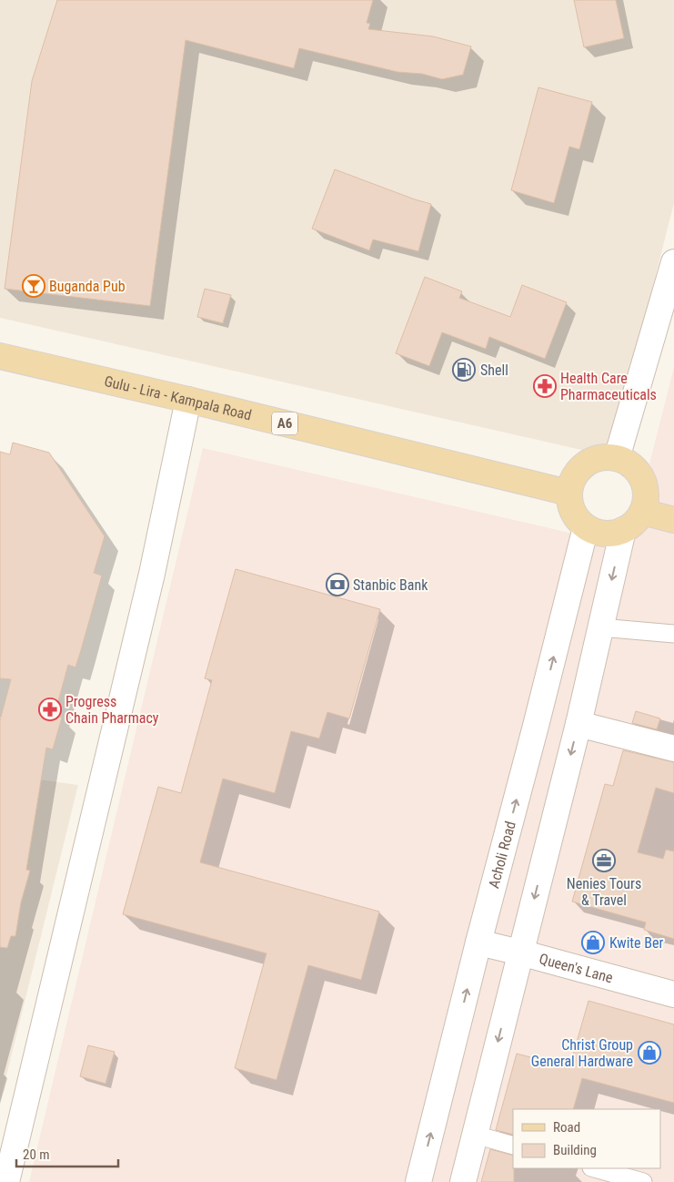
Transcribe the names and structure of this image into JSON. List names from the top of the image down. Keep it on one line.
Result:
{"streets":{"main road":["Gulu - Lira - Kampala Road","A6"],"street":["Acholi Road","Queen's Lane"]},"crossings":[["Gulu - Lira - Kampala Road","Acholi Road"],["Acholi Road","Queen's Lane"]],"places":{"bar":["Buganda Pub"],"fuel station":["Shell"],"pharmacy":["Health Care Pharmaceuticals","Progress Chain Pharmacy"],"bank":["Stanbic Bank"],"office":["Nenies Tours & Travel"],"shop":["Kwite Ber","Christ Group General Hardware"]},"legend":["Road","Building"],"scale_bar":"20 m"}
